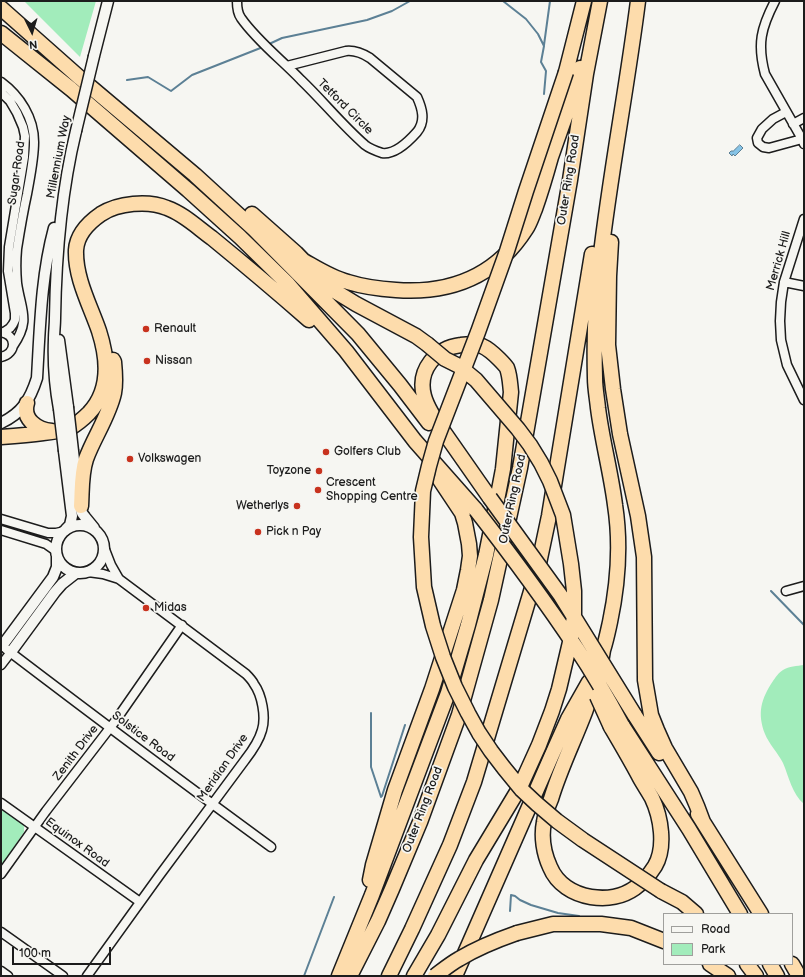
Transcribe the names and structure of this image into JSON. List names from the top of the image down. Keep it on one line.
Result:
{"streets":{"highway":["Outer Ring Road"],"street":["Tetford Circle","Millennium Way","Sugar Road","Merrick Hill","Solstice Road","Zenith Drive","Meridian Drive","Equinox Road"]},"crossings":[["Millennium Way","Meridian Drive"],["Solstice Road","Zenith Drive"],["Solstice Road","Meridian Drive"],["Zenith Drive","Meridian Drive"],["Zenith Drive","Equinox Road"],["Meridian Drive","Equinox Road"]],"places":["Renault","Nissan","Golfers Club","Volkswagen","Toyzone","Crescent Shopping Centre","Wetherlys","Pick n Pay","Midas"],"legend":["Road","Park"],"scale_bar":"100 m","north":"bottom"}
